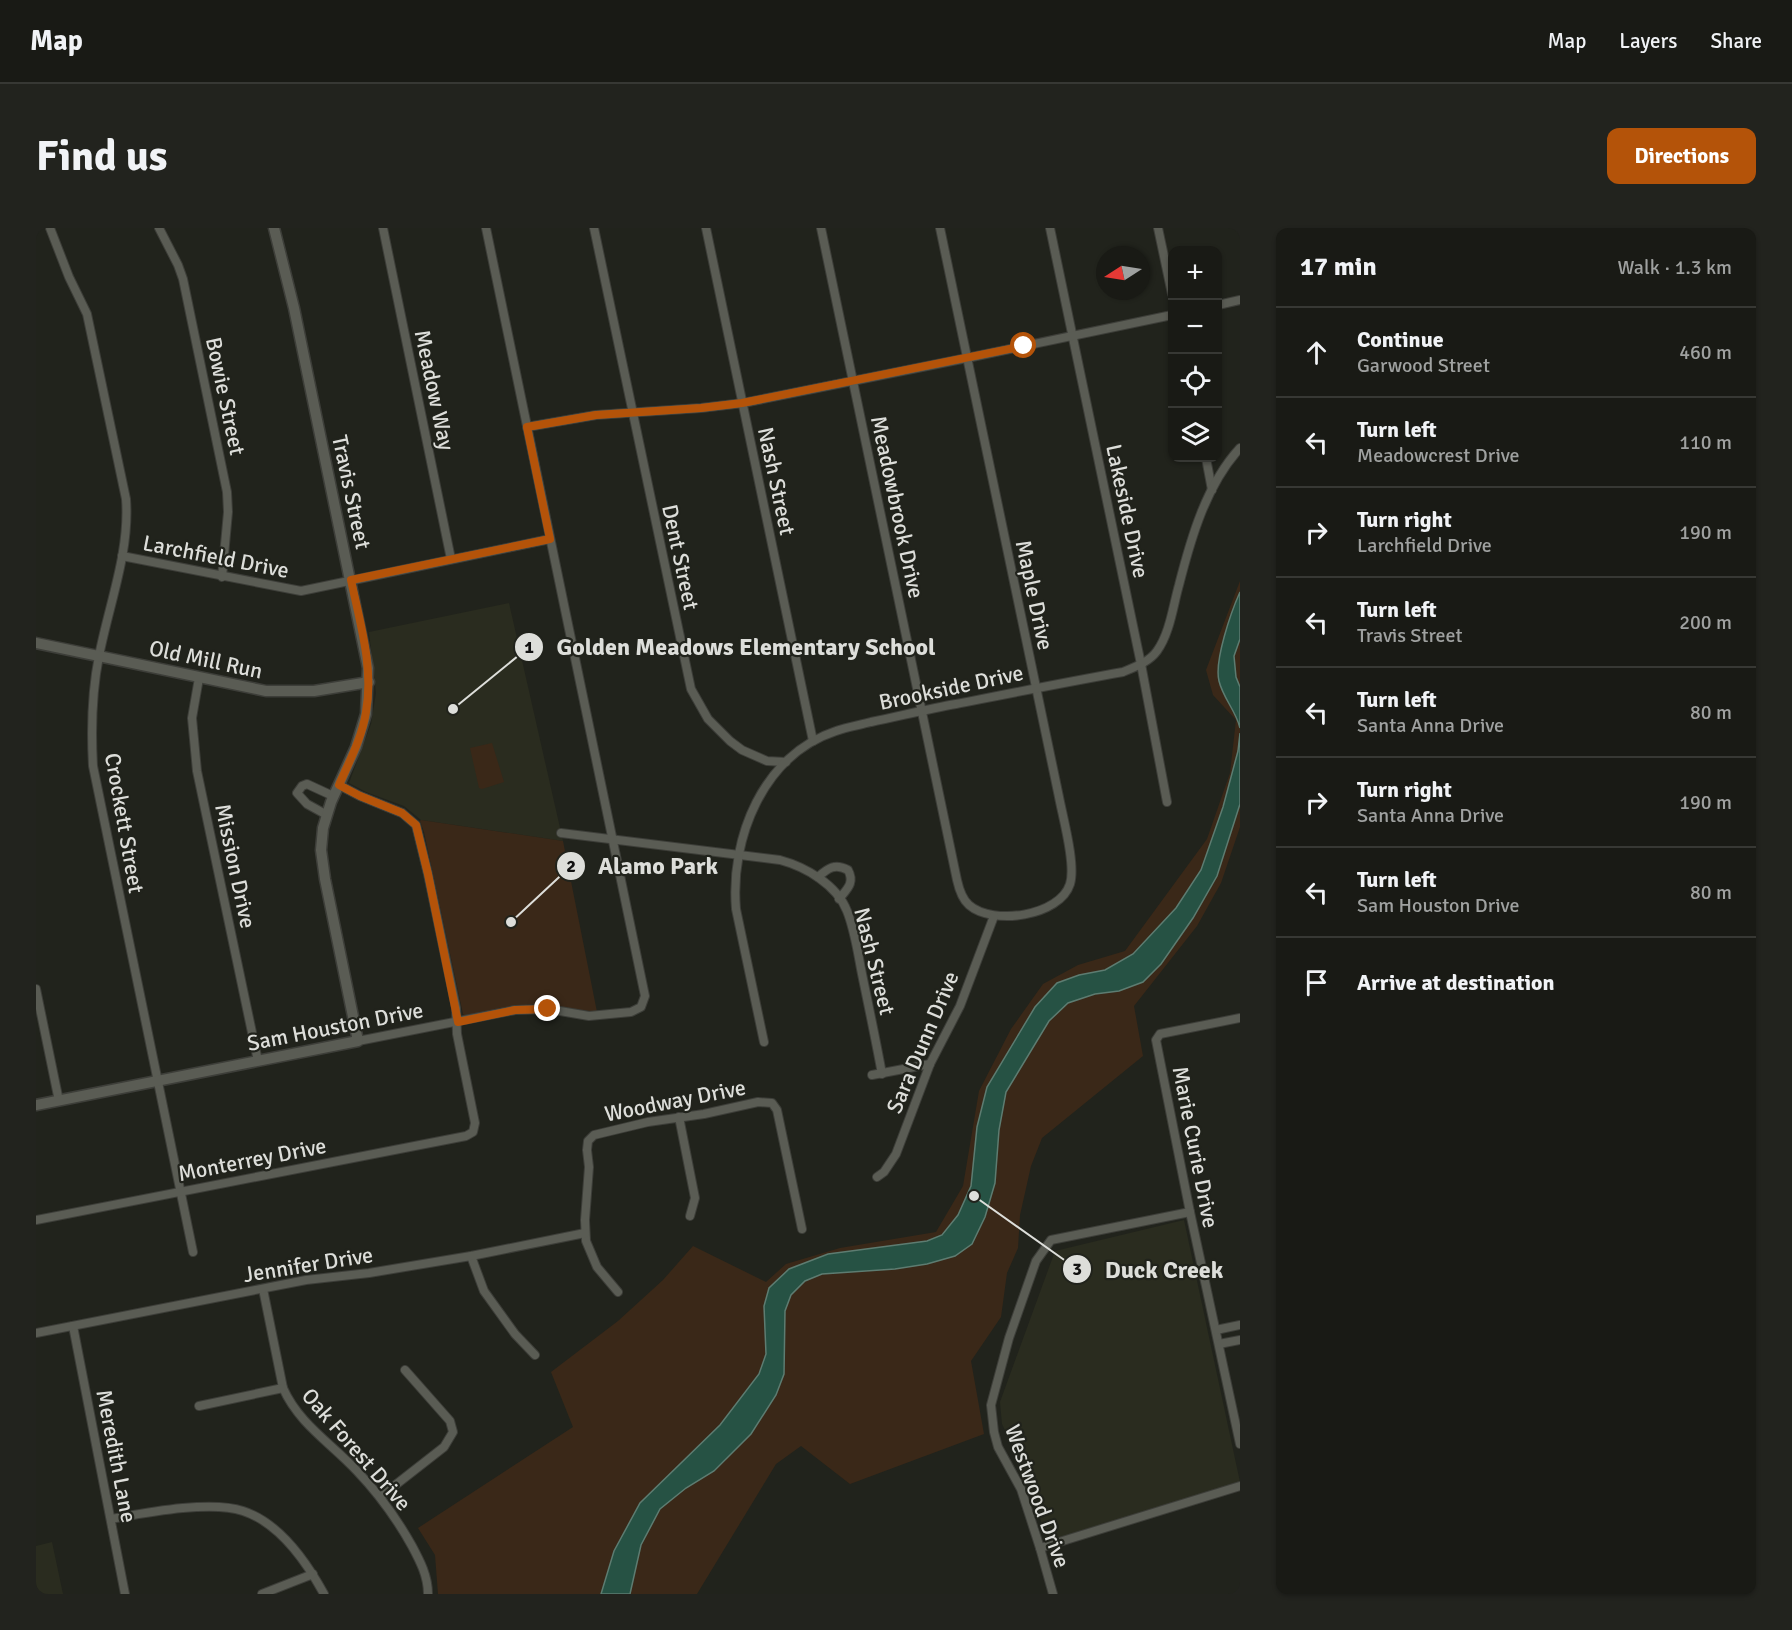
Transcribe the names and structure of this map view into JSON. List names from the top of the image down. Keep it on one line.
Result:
{"streets":{"street":["Meadow Way","Bowie Street","Nash Street","Travis Street","Meadowbrook Drive","Lakeside Drive","Larchfield Drive","Dent Street","Maple Drive","Old Mill Run","Brookside Drive","Crockett Street","Mission Drive","Sam Houston Drive","Sara Dunn Drive","Woodway Drive","Marie Curie Drive","Monterrey Drive","Jennifer Drive","Oak Forest Drive","Meredith Lane","Westwood Drive"]},"crossings":[["Meadow Way","Larchfield Drive"],["Bowie Street","Larchfield Drive"],["Nash Street","Brookside Drive"],["Travis Street","Larchfield Drive"],["Travis Street","Old Mill Run"],["Travis Street","Sam Houston Drive"],["Meadowbrook Drive","Maple Drive"],["Meadowbrook Drive","Brookside Drive"],["Meadowbrook Drive","Sara Dunn Drive"],["Lakeside Drive","Brookside Drive"],["Larchfield Drive","Crockett Street"],["Dent Street","Brookside Drive"],["Maple Drive","Brookside Drive"],["Maple Drive","Sara Dunn Drive"],["Old Mill Run","Crockett Street"],["Old Mill Run","Mission Drive"],["Crockett Street","Sam Houston Drive"],["Crockett Street","Monterrey Drive"],["Mission Drive","Sam Houston Drive"],["Sam Houston Drive","Monterrey Drive"],["Woodway Drive","Jennifer Drive"],["Marie Curie Drive","Westwood Drive"],["Jennifer Drive","Oak Forest Drive"],["Jennifer Drive","Meredith Lane"]],"places":["Golden Meadows Elementary School","Alamo Park","Duck Creek"],"north":"left","page":{"header":"Map","nav":["Map","Layers","Share"],"buttons":"Directions","title":"Find us","heading":["17 min","Walk · 1.3 km"],"map_buttons":["+","−"],"list":[["Continue","Garwood Street","460 m"],["Turn left","Meadowcrest Drive","110 m"],["Turn right","Larchfield Drive","190 m"],["Turn left","Travis Street","200 m"],["Turn left","Santa Anna Drive","80 m"],["Turn right","Santa Anna Drive","190 m"],["Turn left","Sam Houston Drive","80 m"],"Arrive at destination"]}}
